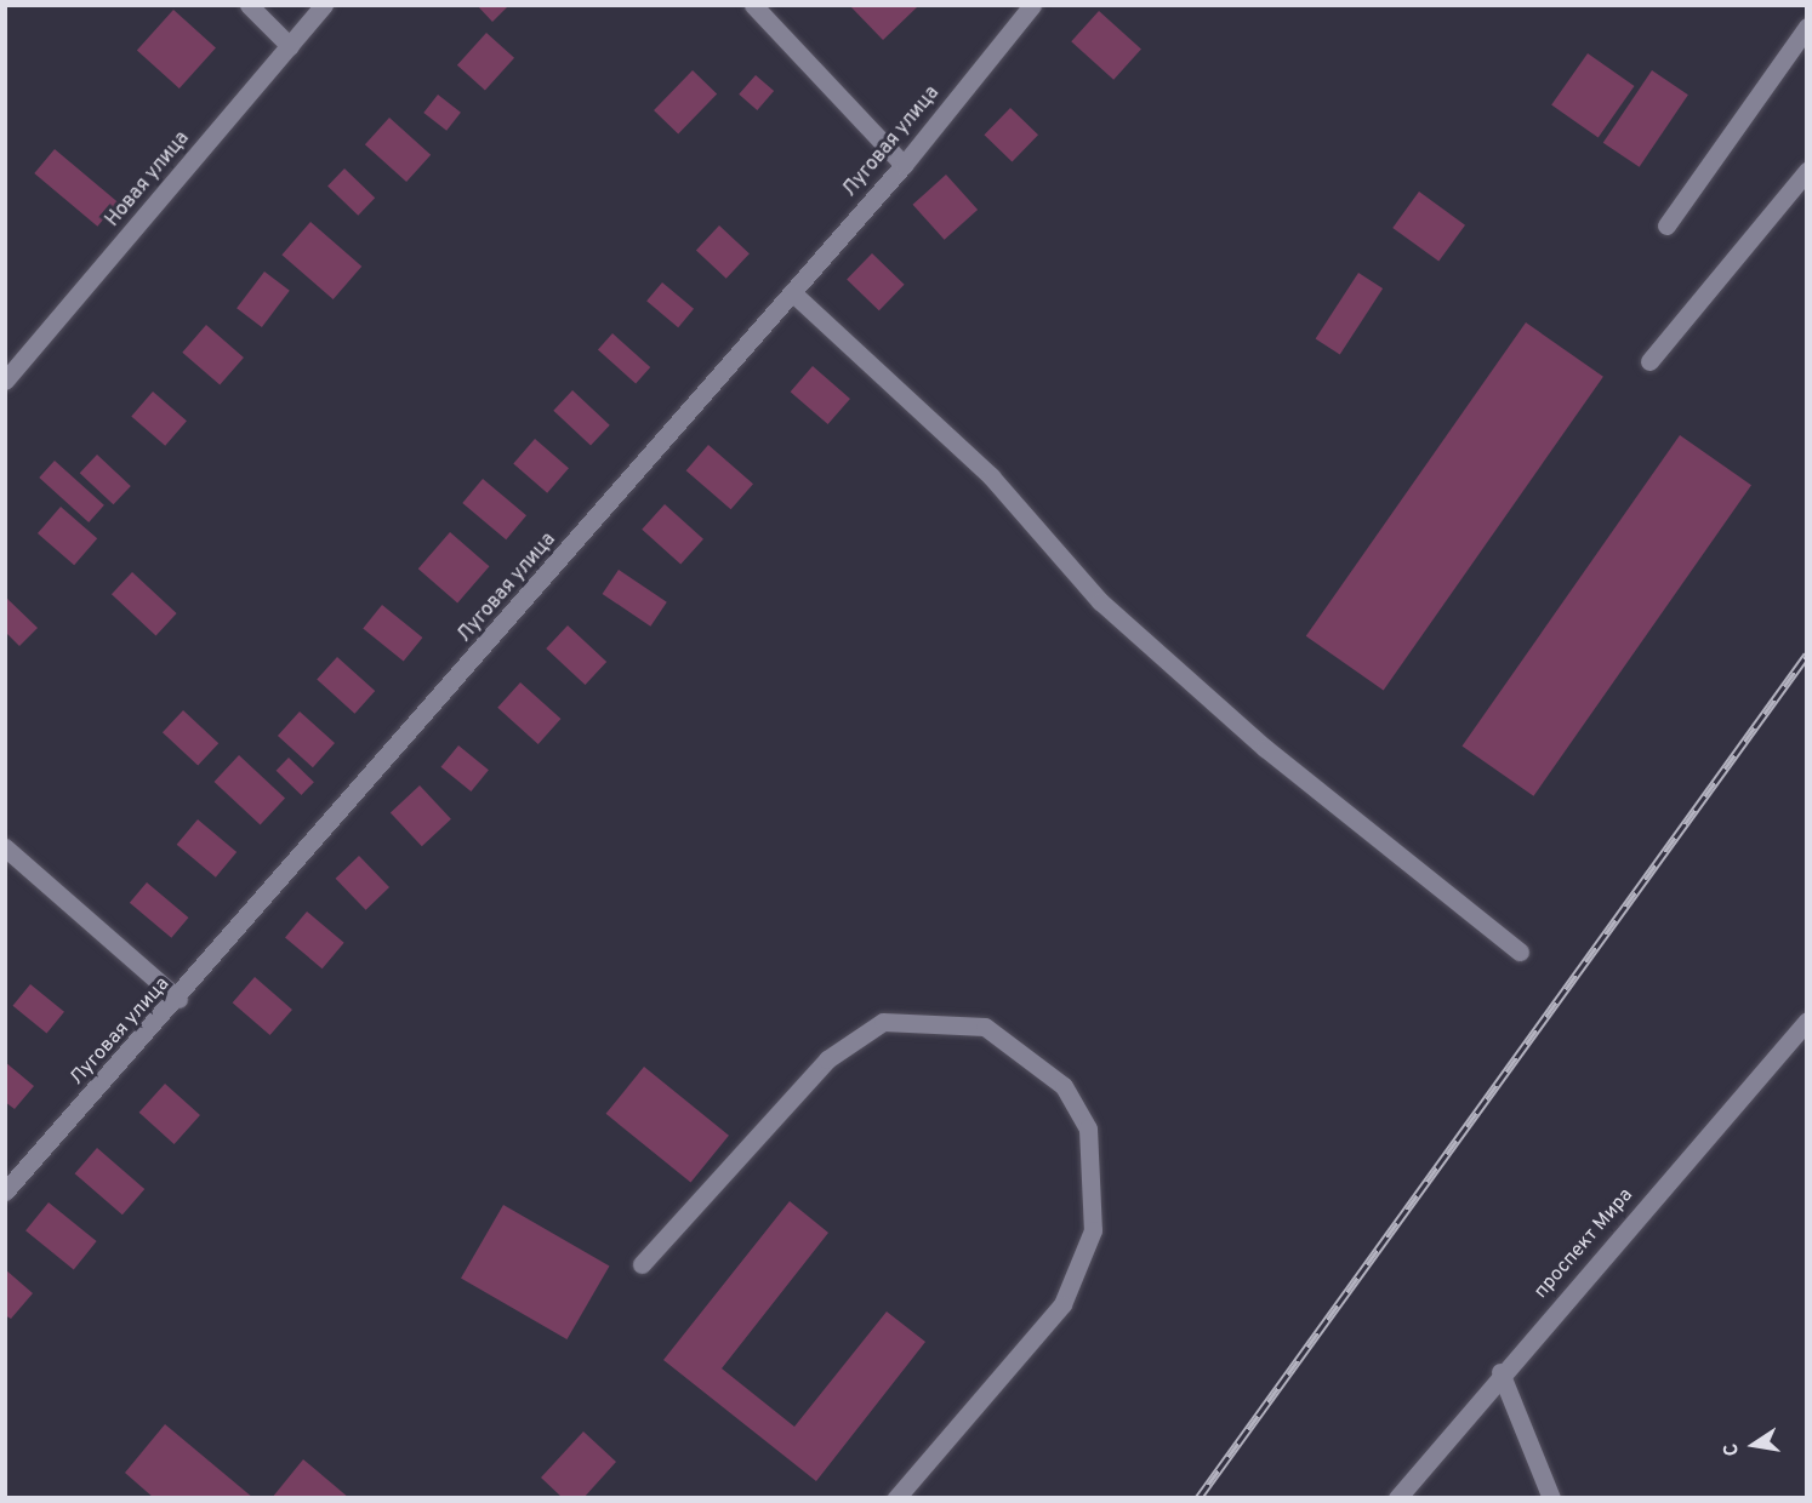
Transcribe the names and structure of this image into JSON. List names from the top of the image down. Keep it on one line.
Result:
{"streets":{"street":["Луговая улица","Новая улица","проспект Мира"]},"north":"left"}
